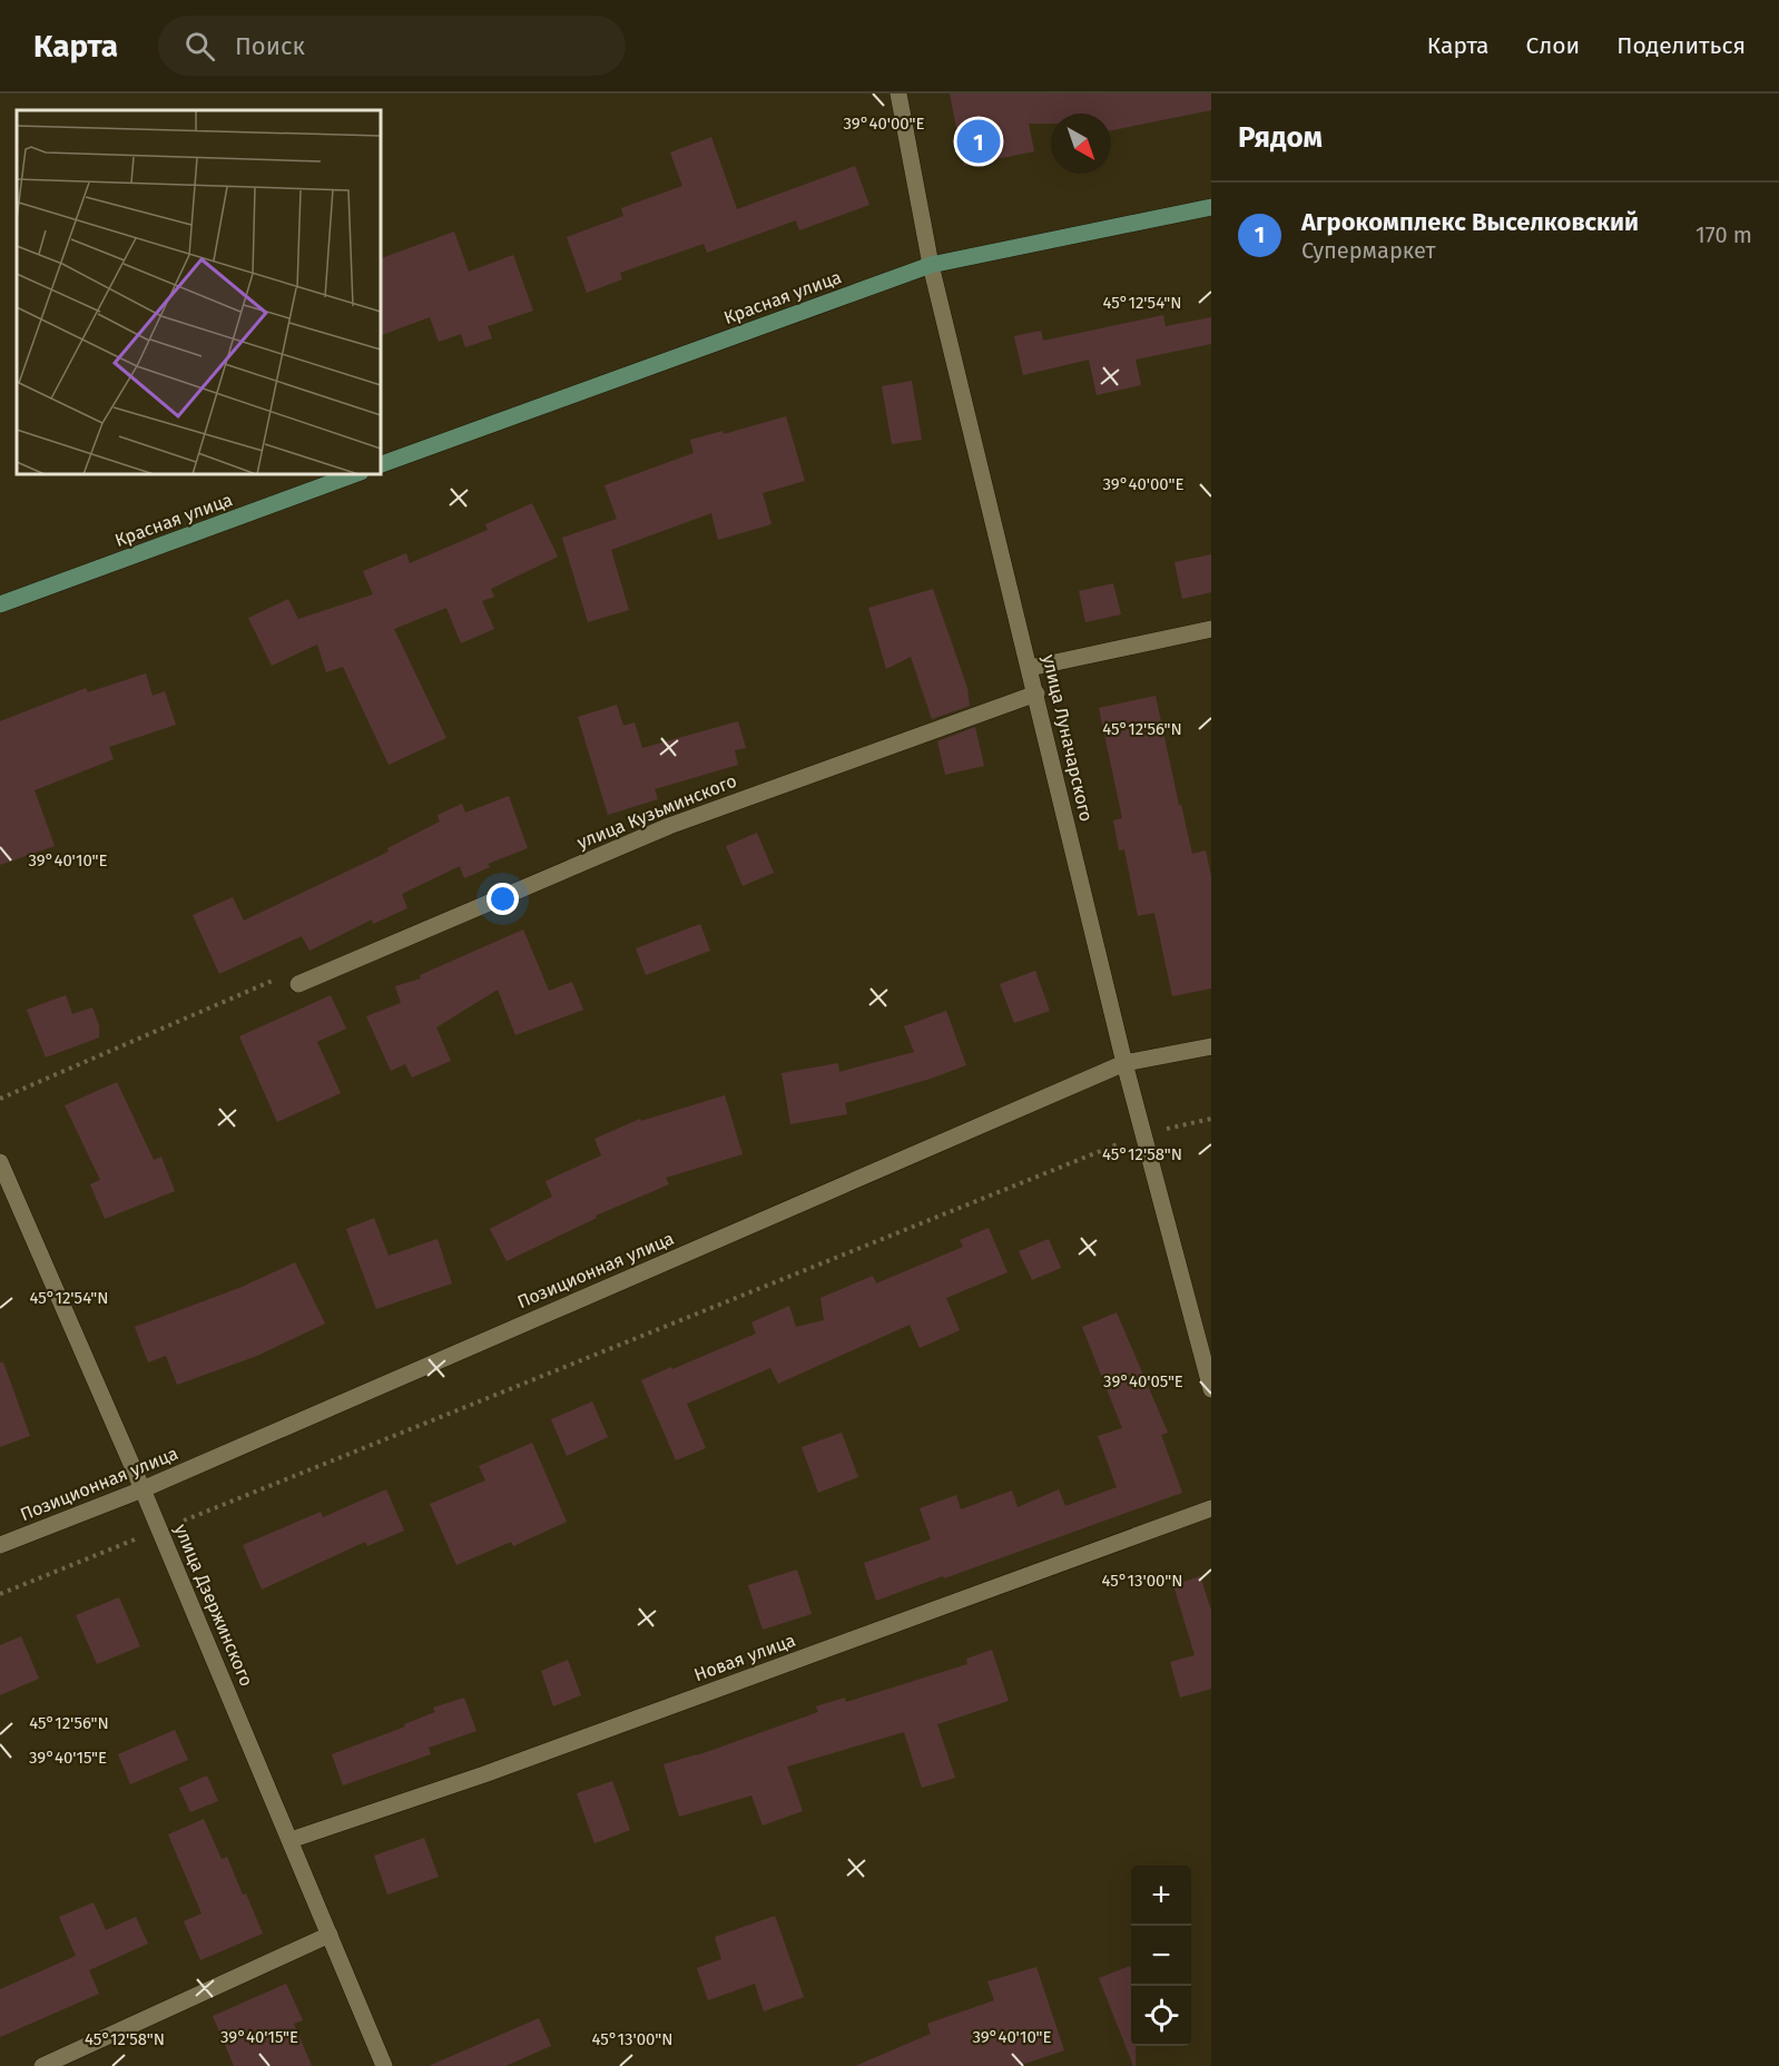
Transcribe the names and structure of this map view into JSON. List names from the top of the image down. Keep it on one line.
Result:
{"streets":{"main road":["Красная улица"],"street":["улица Луначарского","улица Кузьминского","Позиционная улица","улица Дзержинского","Новая улица"]},"crossings":[["Красная улица","улица Луначарского"],["улица Луначарского","улица Кузьминского"],["улица Луначарского","Позиционная улица"],["Позиционная улица","улица Дзержинского"],["улица Дзержинского","Новая улица"]],"north":"bottom right","page":{"header":"Карта","search":"Поиск","nav":["Карта","Слои","Поделиться"],"heading":"Рядом","pins":"1","list":[{"mark":"1","name":"Агрокомплекс Выселковский","note":"Супермаркет","value":"170 m"}],"map_buttons":["+","−"]},"coordinates":["39°40'00\"E","45°12'54\"N","45°12'56\"N","39°40'10\"E","45°12'58\"N","39°40'05\"E","45°13'00\"N","39°40'15\"E"]}
